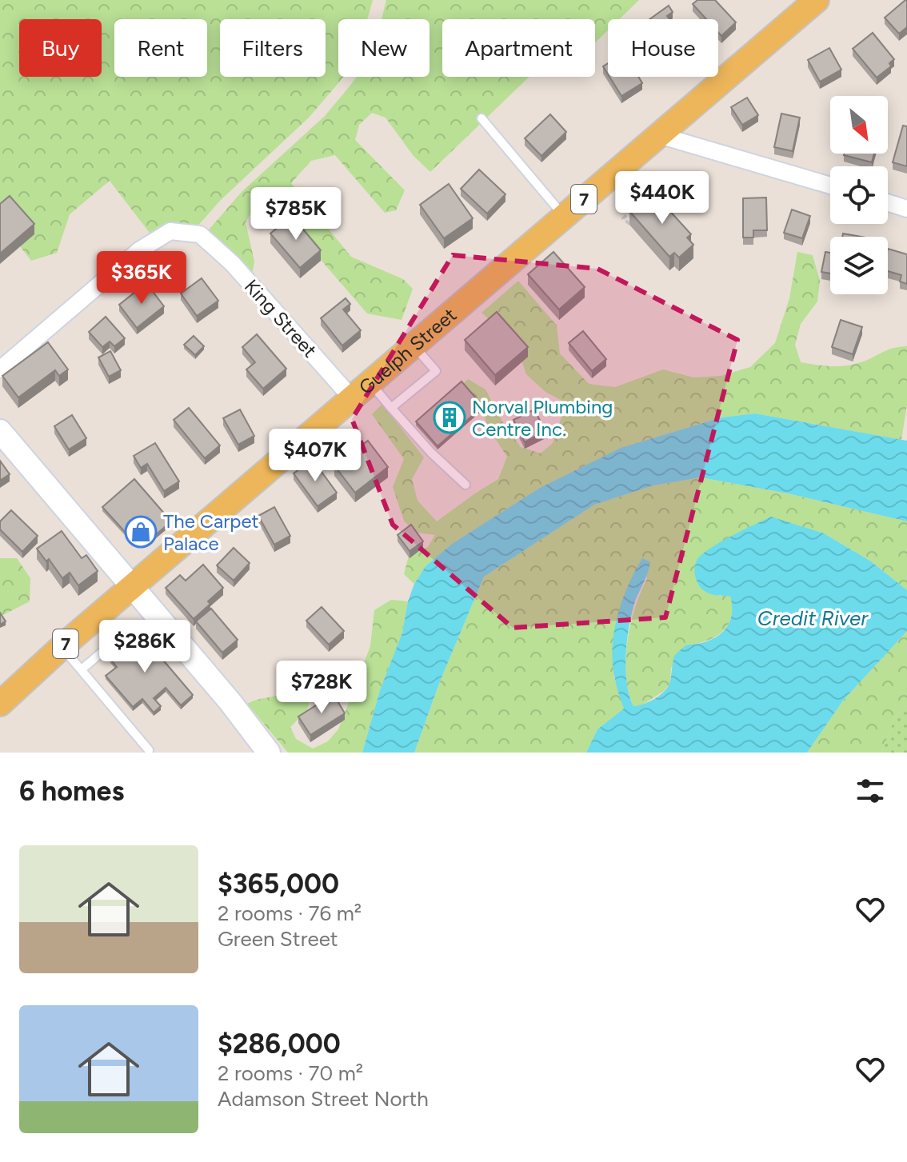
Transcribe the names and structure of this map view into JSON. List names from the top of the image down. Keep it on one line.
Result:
{"streets":{"main road":["7","Guelph Street"],"street":["King Street"]},"crossings":[["King Street","Guelph Street"]],"water":["Credit River"],"places":{"building":["Norval Plumbing Centre Inc."],"shop":["The Carpet Palace"]},"north":"bottom right","page":{"chip":["Buy","Rent","Filters","New","Apartment","House"],"price":["$440K","$785K","$365K","$407K","$286K","$728K"],"heading":"6 homes","list":[{"name":"$365,000","note":"2 rooms · 76 m² · Green Street"},{"name":"$286,000","note":"2 rooms · 70 m² · Adamson Street North"}]}}
